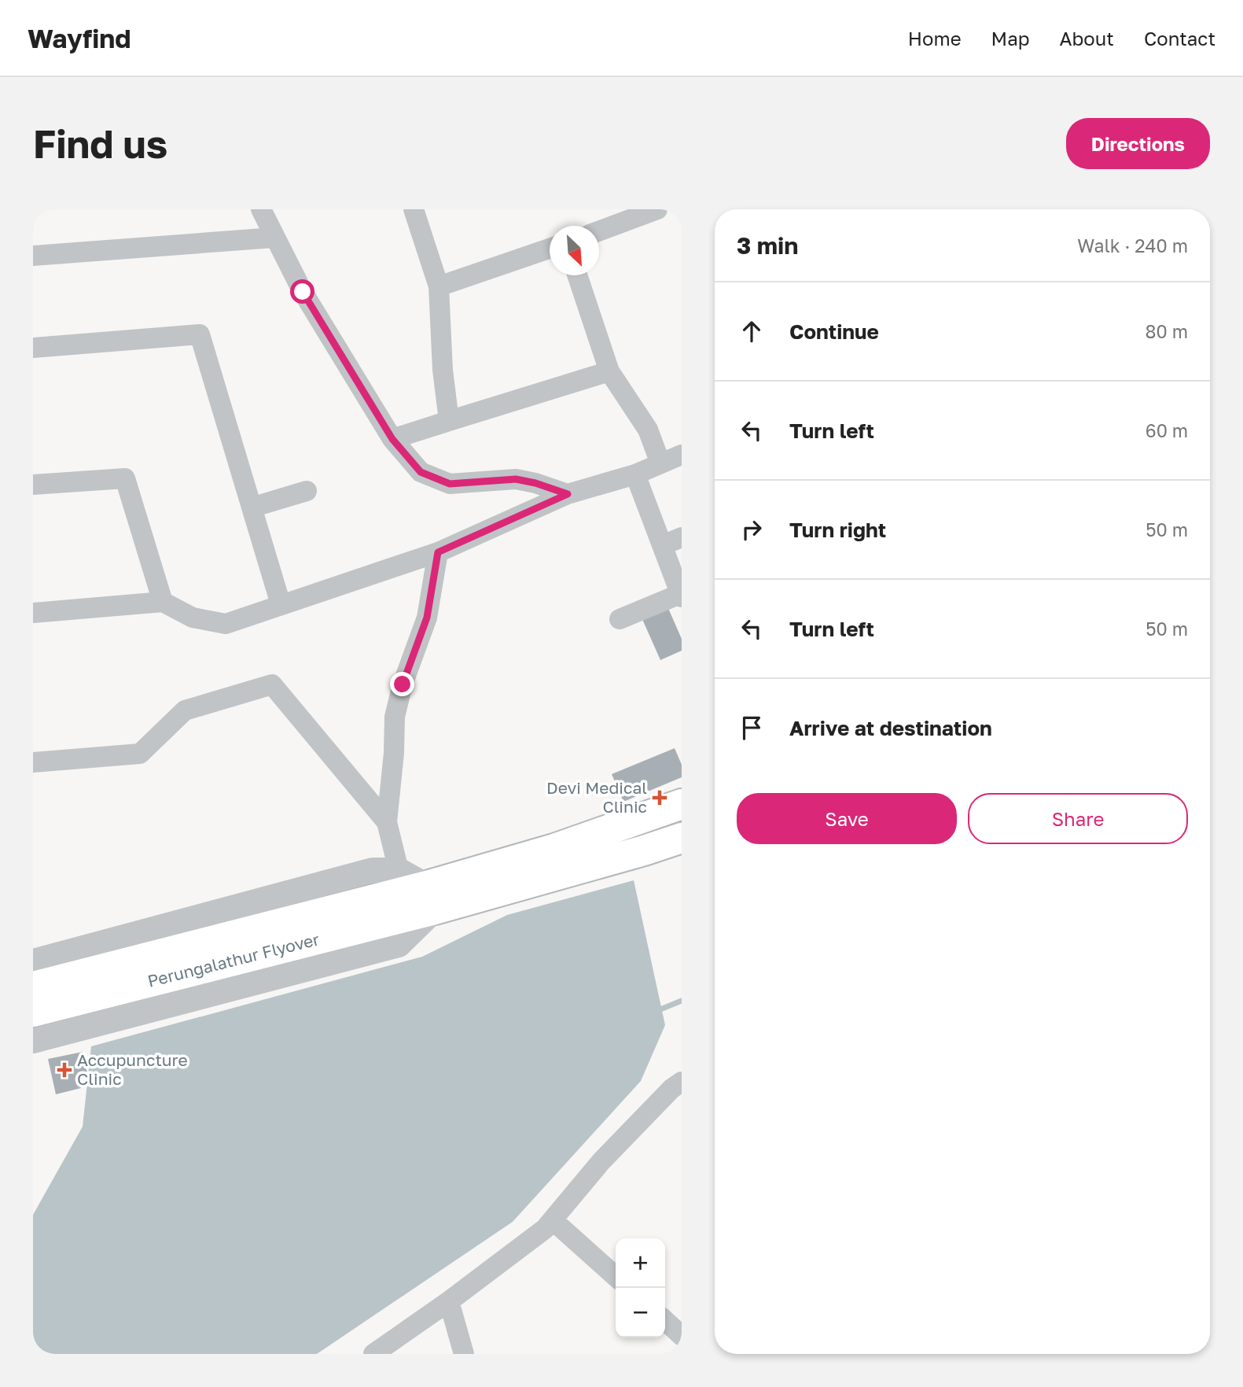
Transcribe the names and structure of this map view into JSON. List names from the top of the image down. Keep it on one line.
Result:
{"streets":{"main road":["Perungalathur Flyover"]},"places":{"health":["Devi Medical Clinic","Accupuncture Clinic"]},"north":"bottom right","page":{"header":"Wayfind","nav":["Home","Map","About","Contact"],"buttons":["Directions",["Save","Share"]],"title":"Find us","heading":["3 min","Walk · 240 m"],"list":[["Continue","80 m"],["Turn left","60 m"],["Turn right","50 m"],["Turn left","50 m"],"Arrive at destination"],"map_buttons":["+","−"]}}
